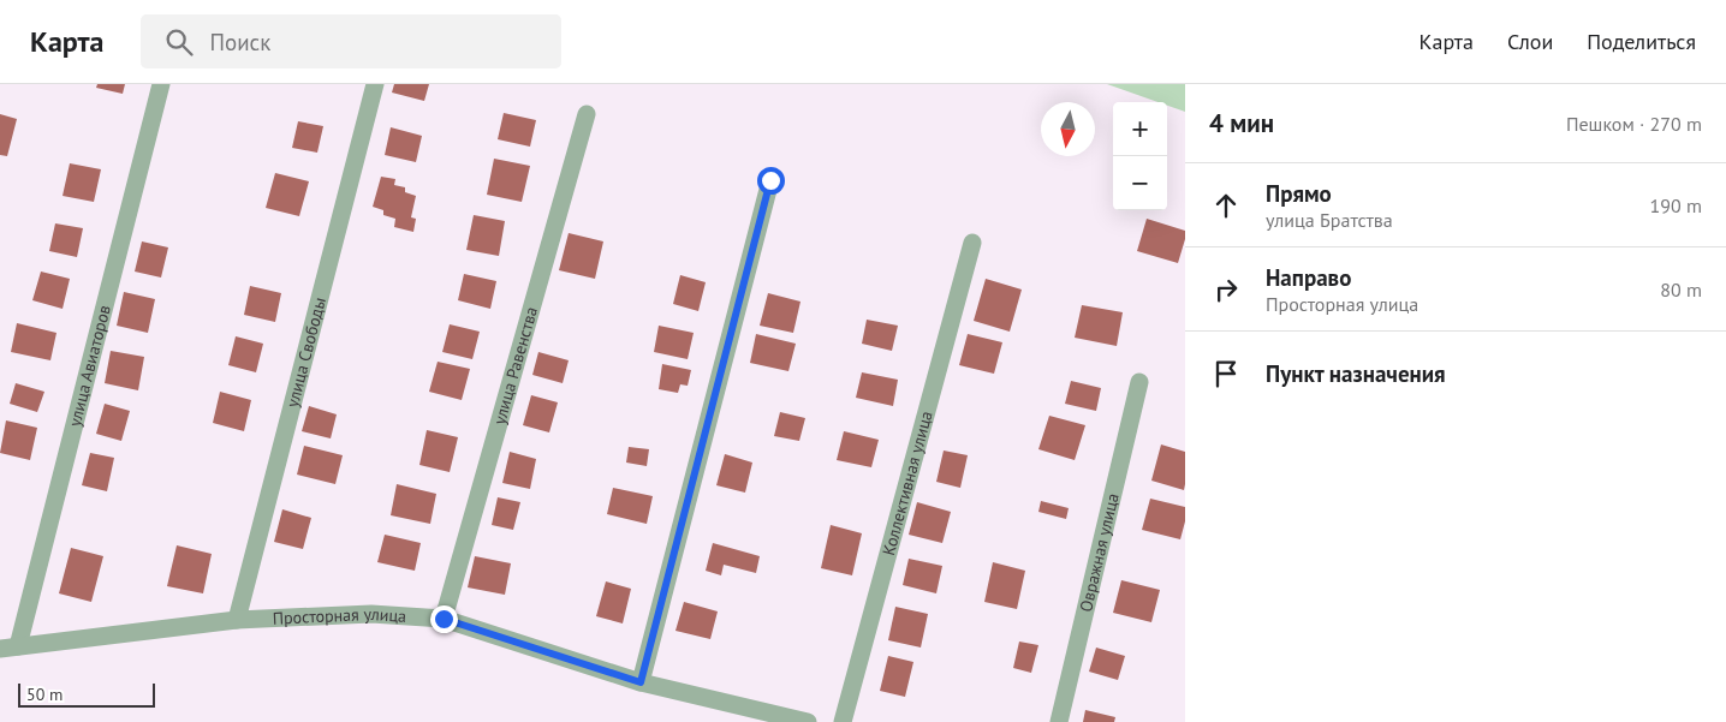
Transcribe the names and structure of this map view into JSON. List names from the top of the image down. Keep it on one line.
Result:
{"streets":{"street":["улица Свободы","улица Авиаторов","улица Равенства","Коллективная улица","Овражная улица","Просторная улица"]},"crossings":[["улица Свободы","Просторная улица"],["улица Авиаторов","Просторная улица"],["улица Равенства","Просторная улица"]],"scale_bar":"50 m","north":"bottom","page":{"header":"Карта","search":"Поиск","nav":["Карта","Слои","Поделиться"],"heading":["4 мин","Пешком · 270 m"],"map_buttons":["+","−"],"list":[["Прямо","улица Братства","190 m"],["Направо","Просторная улица","80 m"],"Пункт назначения"],"scale":"50 m"}}
